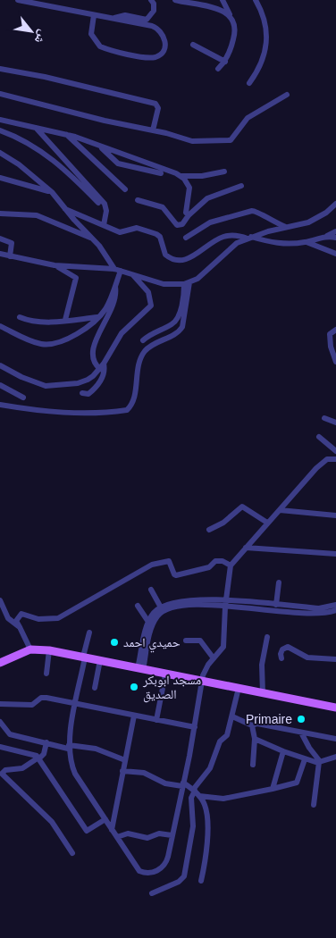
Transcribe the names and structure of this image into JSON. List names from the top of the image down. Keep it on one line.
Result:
{"places":["حميدي احمد","مسجد ابوبكر الصديق","Primaire"],"north":"bottom right"}
